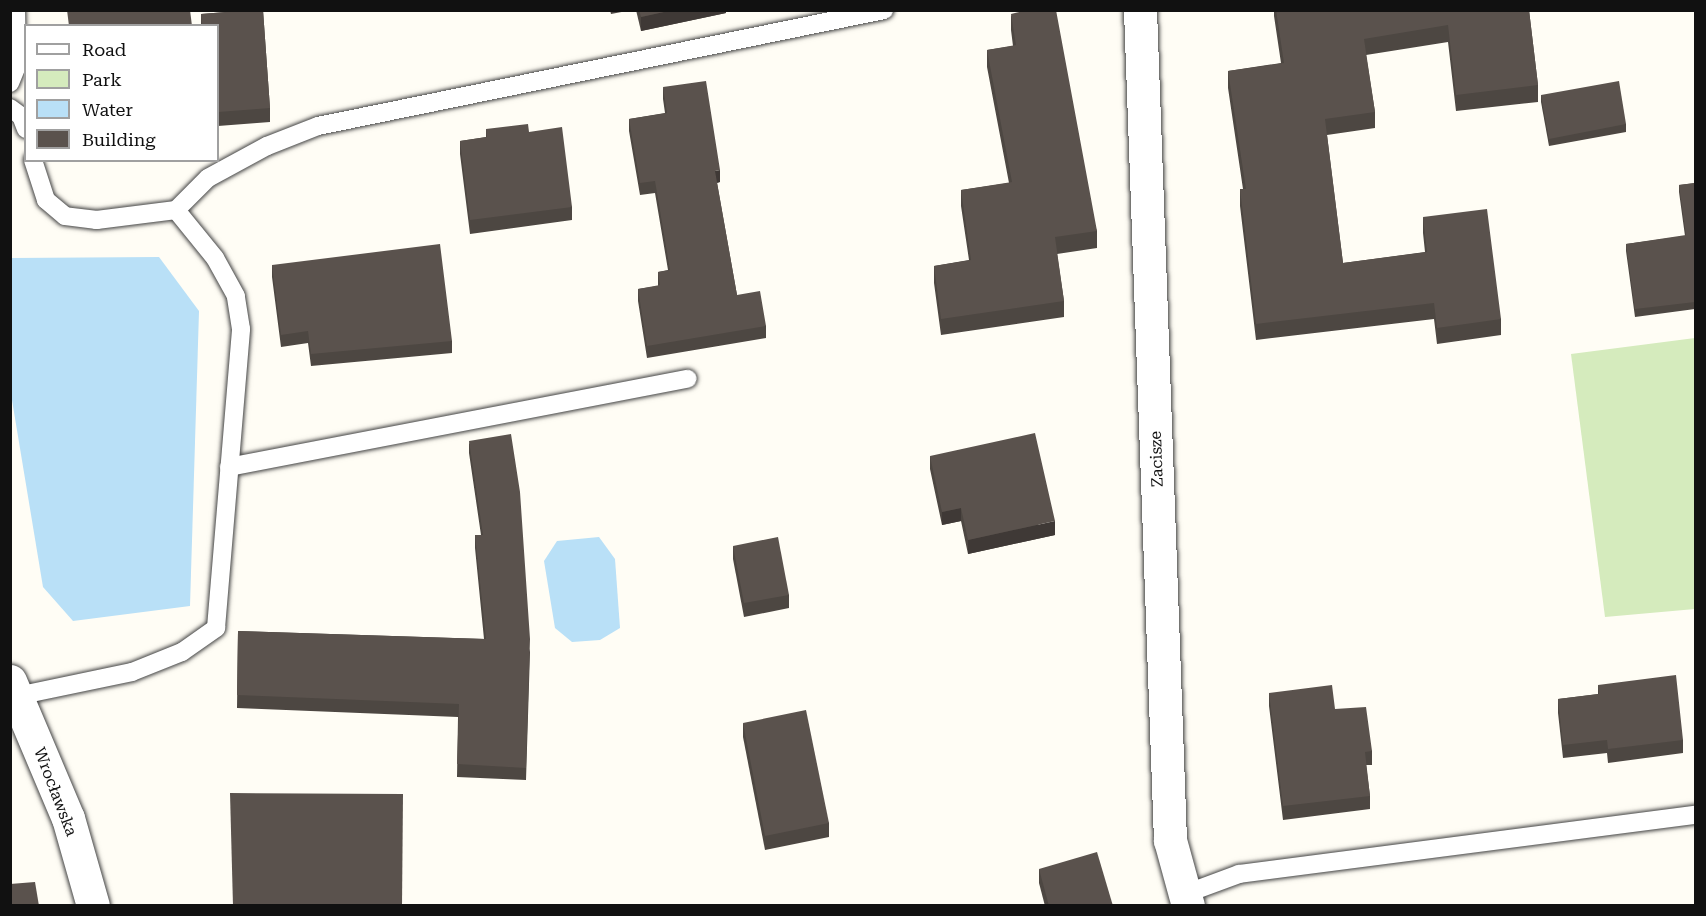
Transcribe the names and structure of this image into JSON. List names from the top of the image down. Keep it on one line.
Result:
{"streets":{"street":["Zacisze","Wrocławska"]},"legend":["Road","Park","Water","Building"]}
